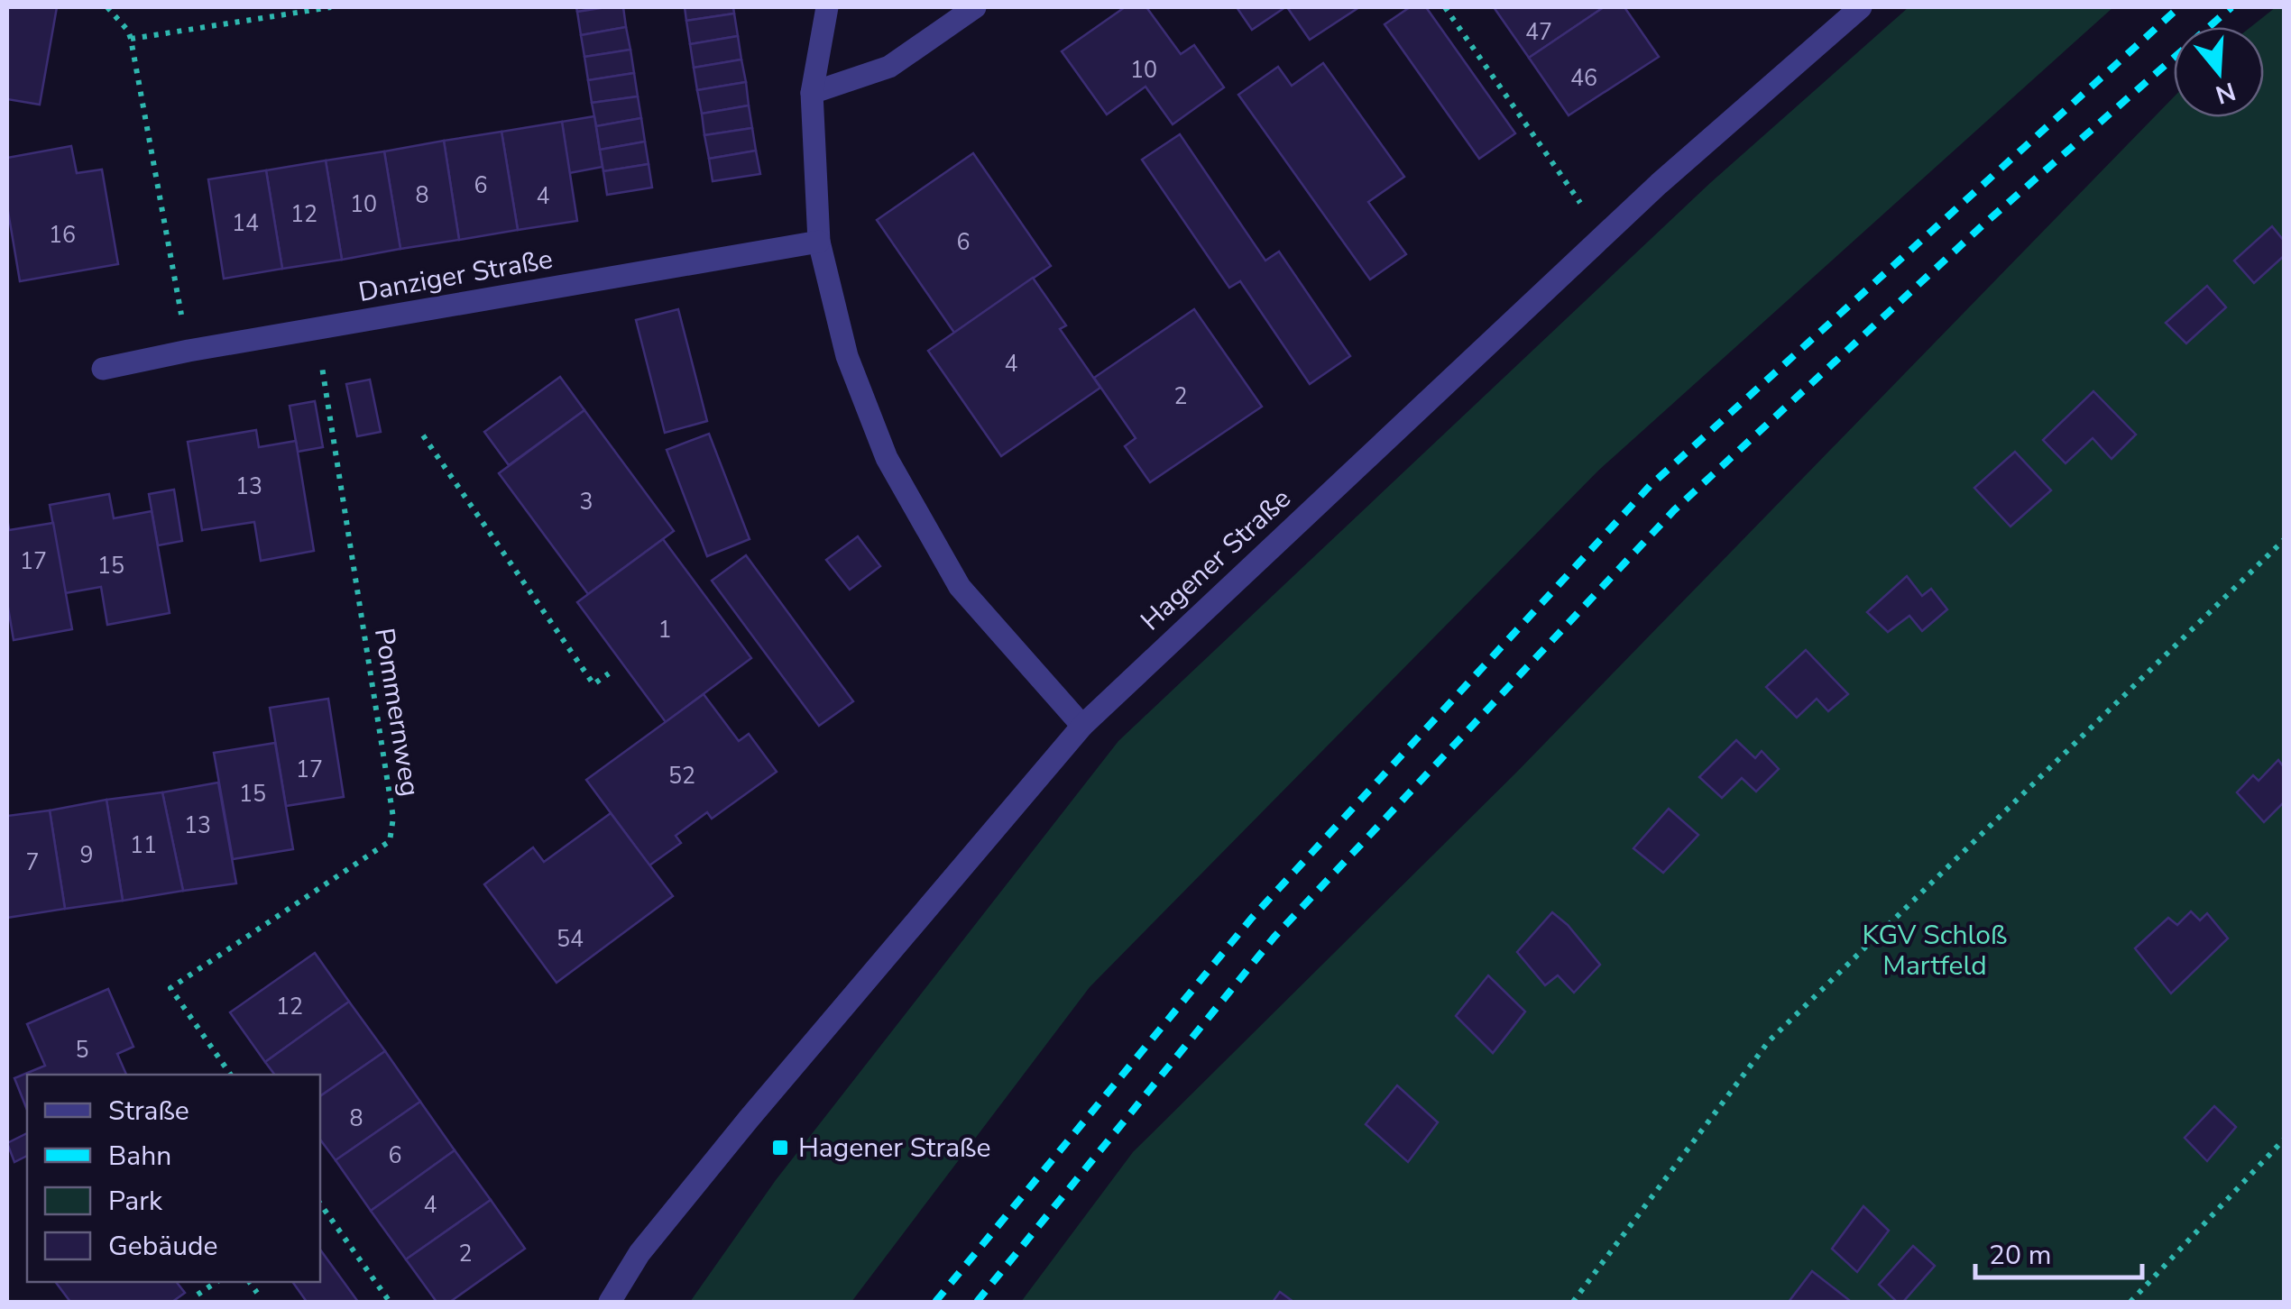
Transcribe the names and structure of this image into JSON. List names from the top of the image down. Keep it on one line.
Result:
{"streets":{"street":["Danziger Straße","Hagener Straße"],"path":["Pommernweg"]},"crossings":[["Danziger Straße","Pommernweg"]],"parks":["KGV Schloß Martfeld"],"places":{"transit":["Hagener Straße"]},"house_numbers":["47","10","46","6","8","4","10","12","14","16","6","4","2","13","3","17","15","1","17","52","15","13","11","9","7","54","12","5","8","6","4","2"],"legend":["Straße","Bahn","Park","Gebäude"],"scale_bar":"20 m","north":"bottom"}
